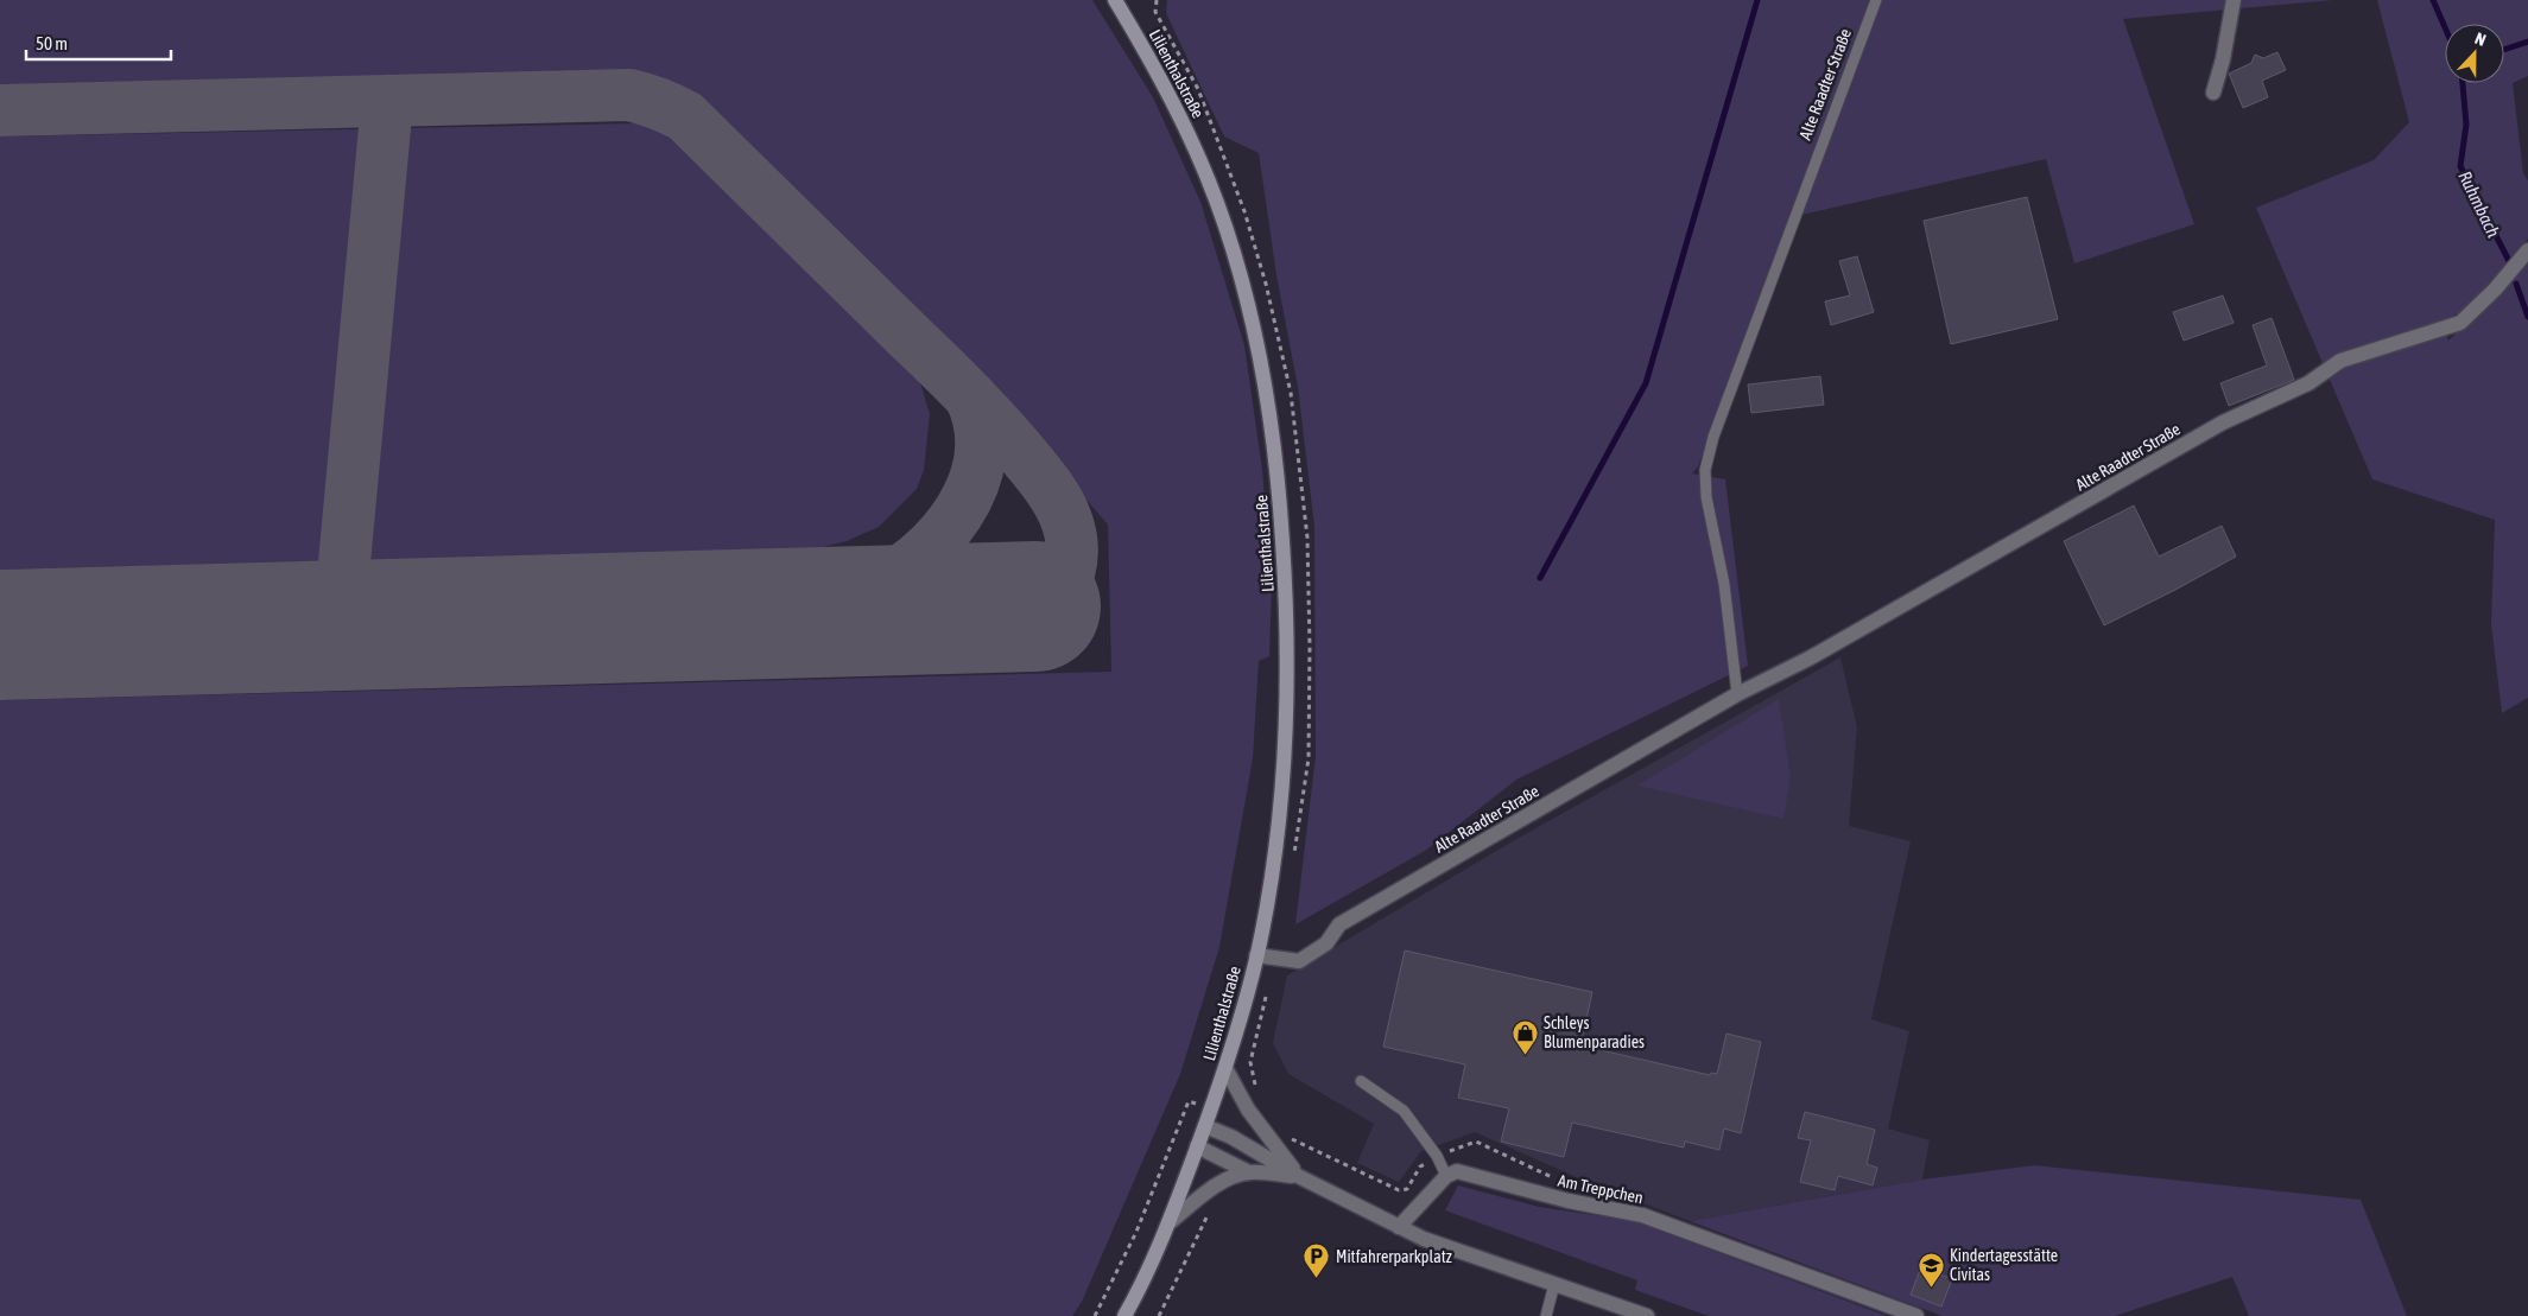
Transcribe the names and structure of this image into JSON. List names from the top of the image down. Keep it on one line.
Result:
{"streets":{"main road":["Lilienthalstraße"],"street":["Alte Raadter Straße","Am Treppchen"]},"crossings":[["Lilienthalstraße","Alte Raadter Straße"]],"water":["Ruhmbach"],"places":{"shop":["Schleys Blumenparadies"],"parking":["Mitfahrerparkplatz"],"school or university":["Kindertagesstätte Civitas"]},"scale_bar":"50 m","north":"top"}
